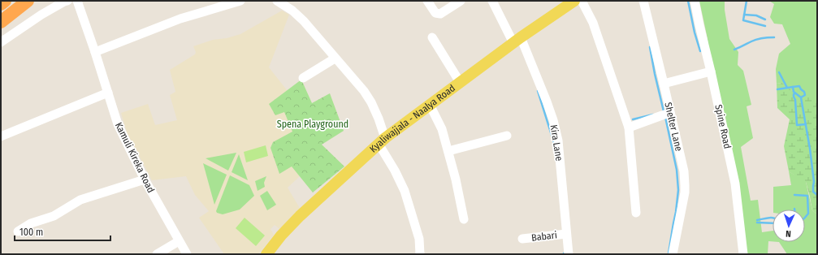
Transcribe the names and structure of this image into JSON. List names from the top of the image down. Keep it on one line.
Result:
{"streets":{"main road":["Kyaliwajjala - Naalya Road"],"street":["Shelter Lane","Spine Road","Kira Lane","Kamuli Kireka Road","Babari"]},"crossings":[["Kyaliwajjala - Naalya Road","Kira Lane"],["Kira Lane","Babari"]],"parks":["Spena Playground"],"scale_bar":"100 m","north":"bottom"}
